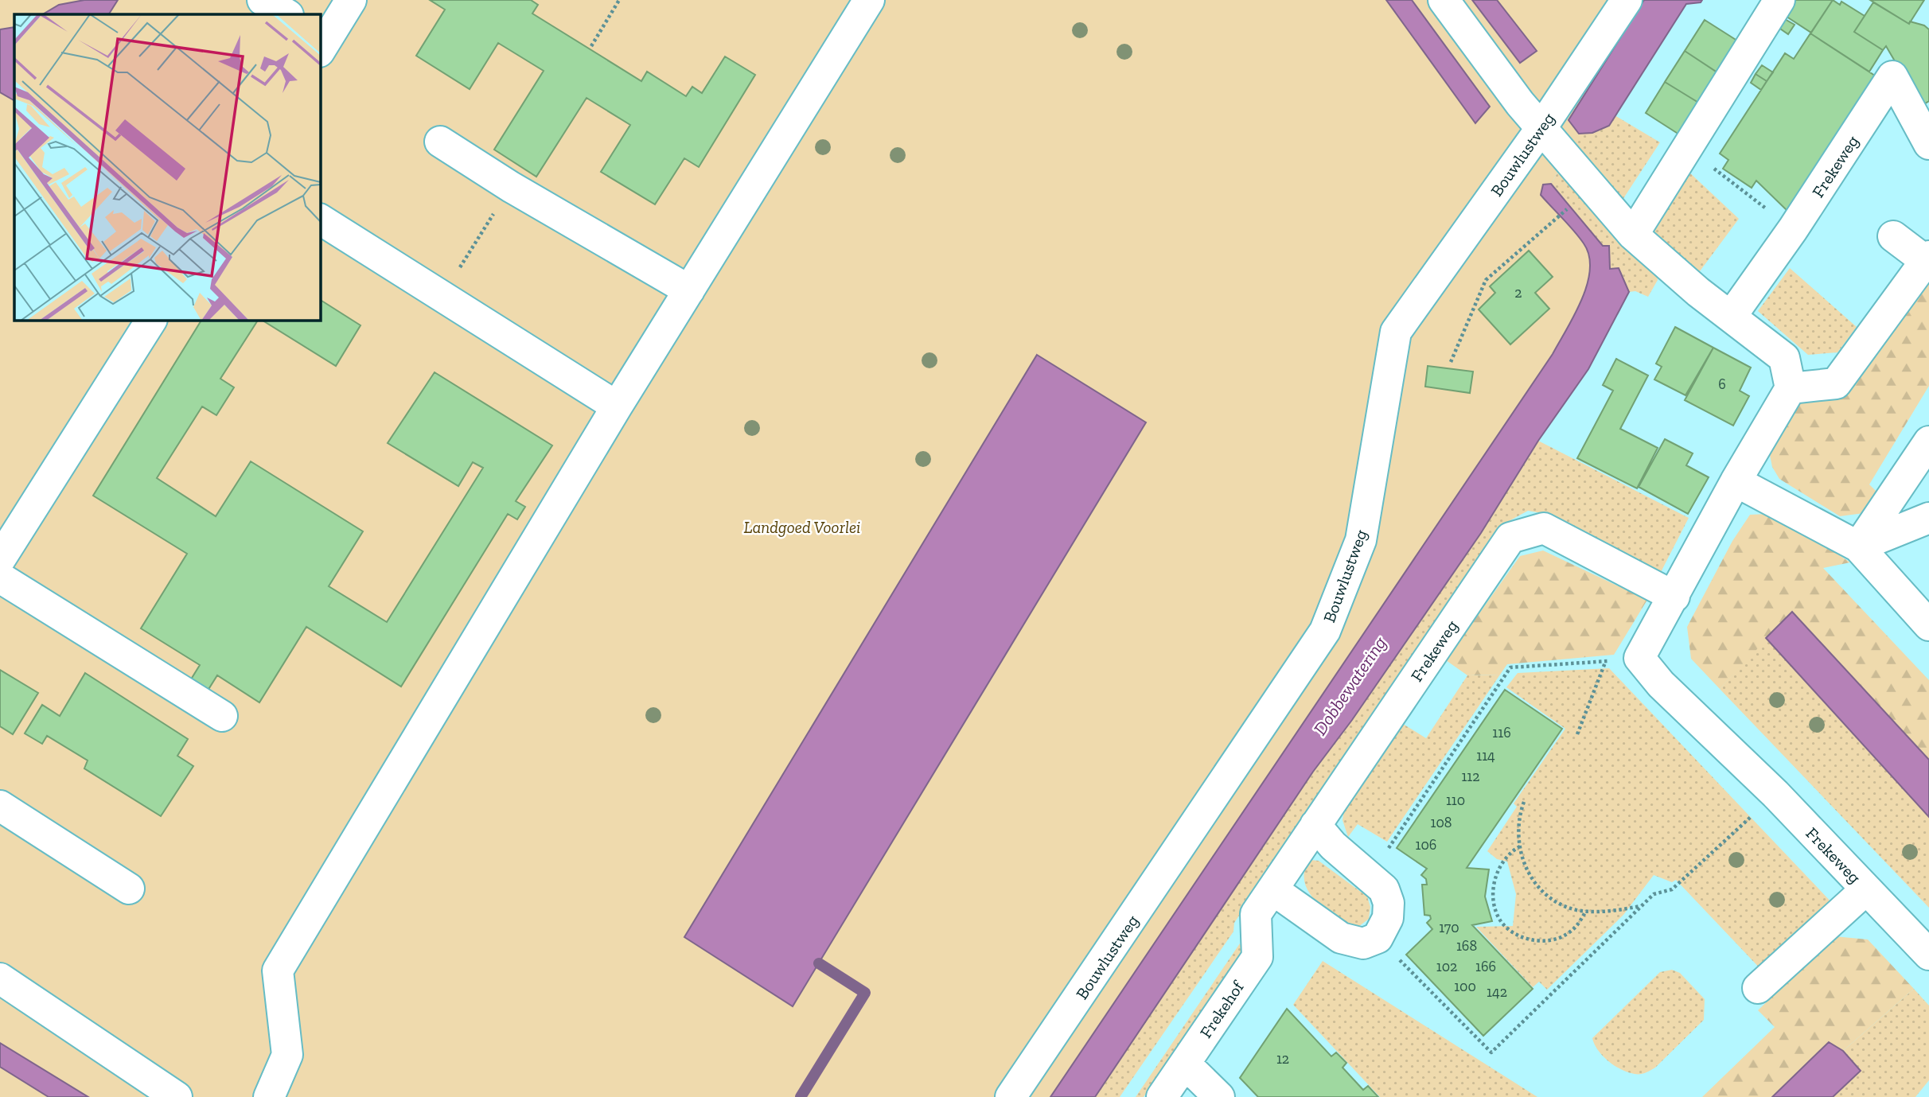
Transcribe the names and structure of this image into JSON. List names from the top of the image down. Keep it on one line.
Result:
{"streets":{"street":["Bouwlustweg","Frekeweg","Frekehof"]},"crossings":[["Frekeweg","Frekehof"]],"water":["Dobbewatering"],"parks":["Landgoed Voorlei"],"house_numbers":["2","6","116","114","112","110","108","106","170","168","102","166","100","142","12"]}
